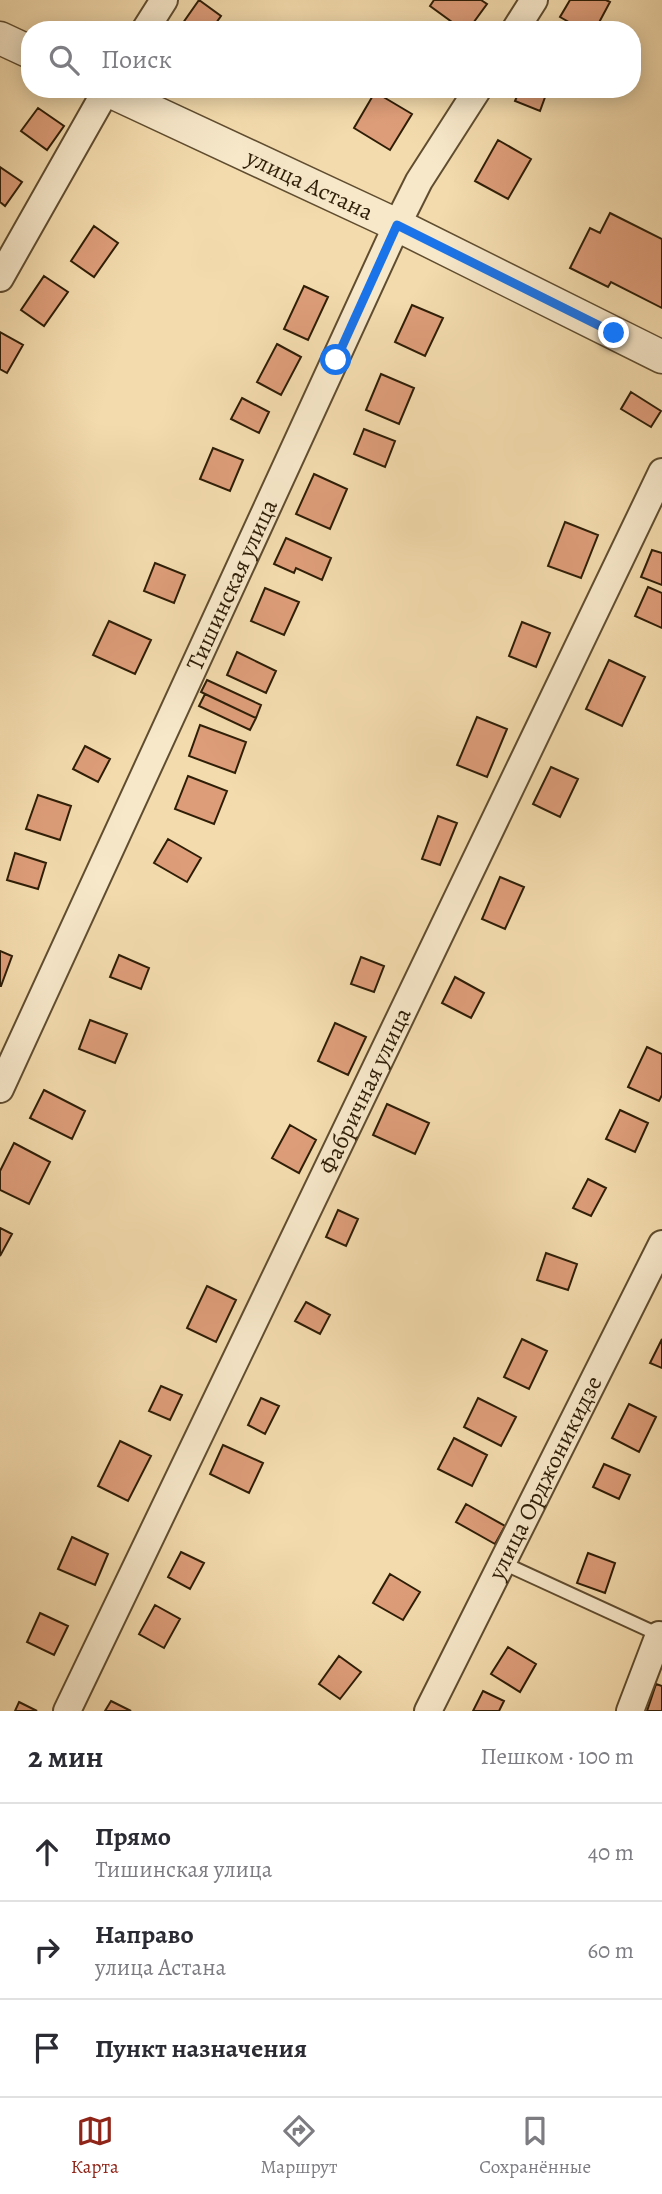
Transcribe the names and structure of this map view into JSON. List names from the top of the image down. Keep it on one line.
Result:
{"streets":{"street":["улица Астана","Тишинская улица","Фабричная улица","улица Орджоникидзе"]},"crossings":[["улица Астана","Тишинская улица"]],"page":{"search":"Поиск","heading":["2 мин","Пешком · 100 m"],"list":[["Прямо","Тишинская улица","40 m"],["Направо","улица Астана","60 m"],"Пункт назначения"],"nav":["Карта","Маршрут","Сохранённые"]}}
